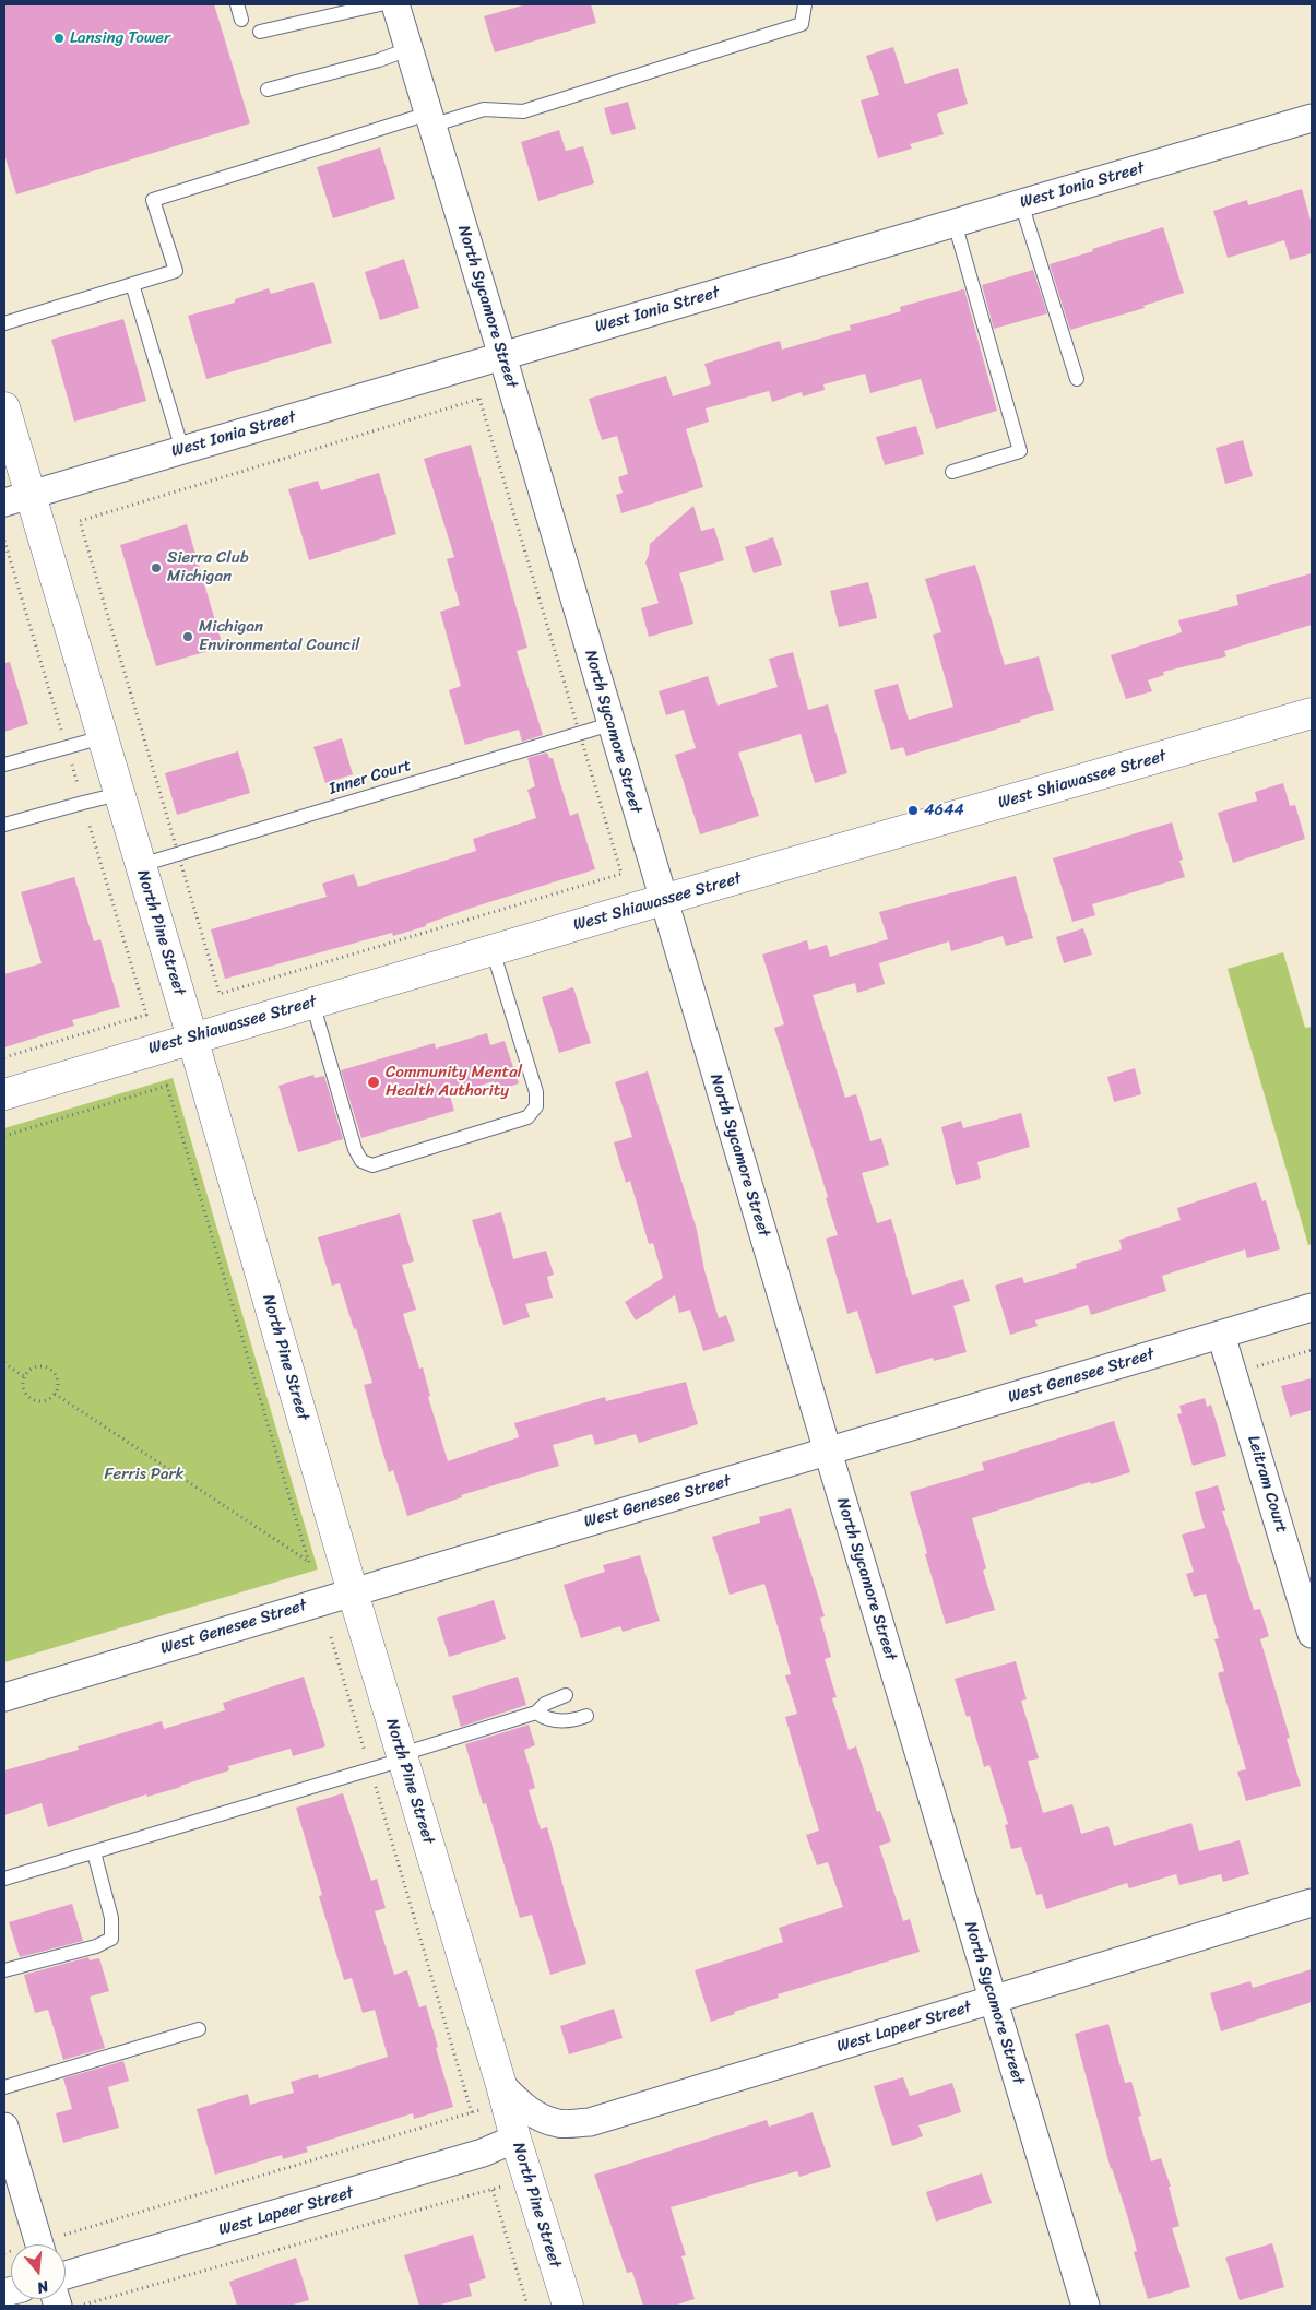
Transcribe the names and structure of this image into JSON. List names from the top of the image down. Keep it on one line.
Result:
{"streets":{"street":["West Ionia Street","North Sycamore Street","West Shiawassee Street","North Pine Street","West Genesee Street","Leitram Court","West Lapeer Street"],"lane":["Inner Court"]},"crossings":[["West Ionia Street","North Sycamore Street"],["West Ionia Street","North Pine Street"],["North Sycamore Street","Inner Court"],["North Sycamore Street","West Shiawassee Street"],["North Sycamore Street","West Genesee Street"],["North Sycamore Street","West Lapeer Street"],["Inner Court","North Pine Street"],["West Shiawassee Street","North Pine Street"],["North Pine Street","West Genesee Street"],["North Pine Street","West Lapeer Street"],["West Genesee Street","Leitram Court"]],"parks":["Ferris Park"],"places":["Lansing Tower","Sierra Club Michigan","Michigan Environmental Council","4644","Community Mental Health Authority"],"north":"bottom"}
